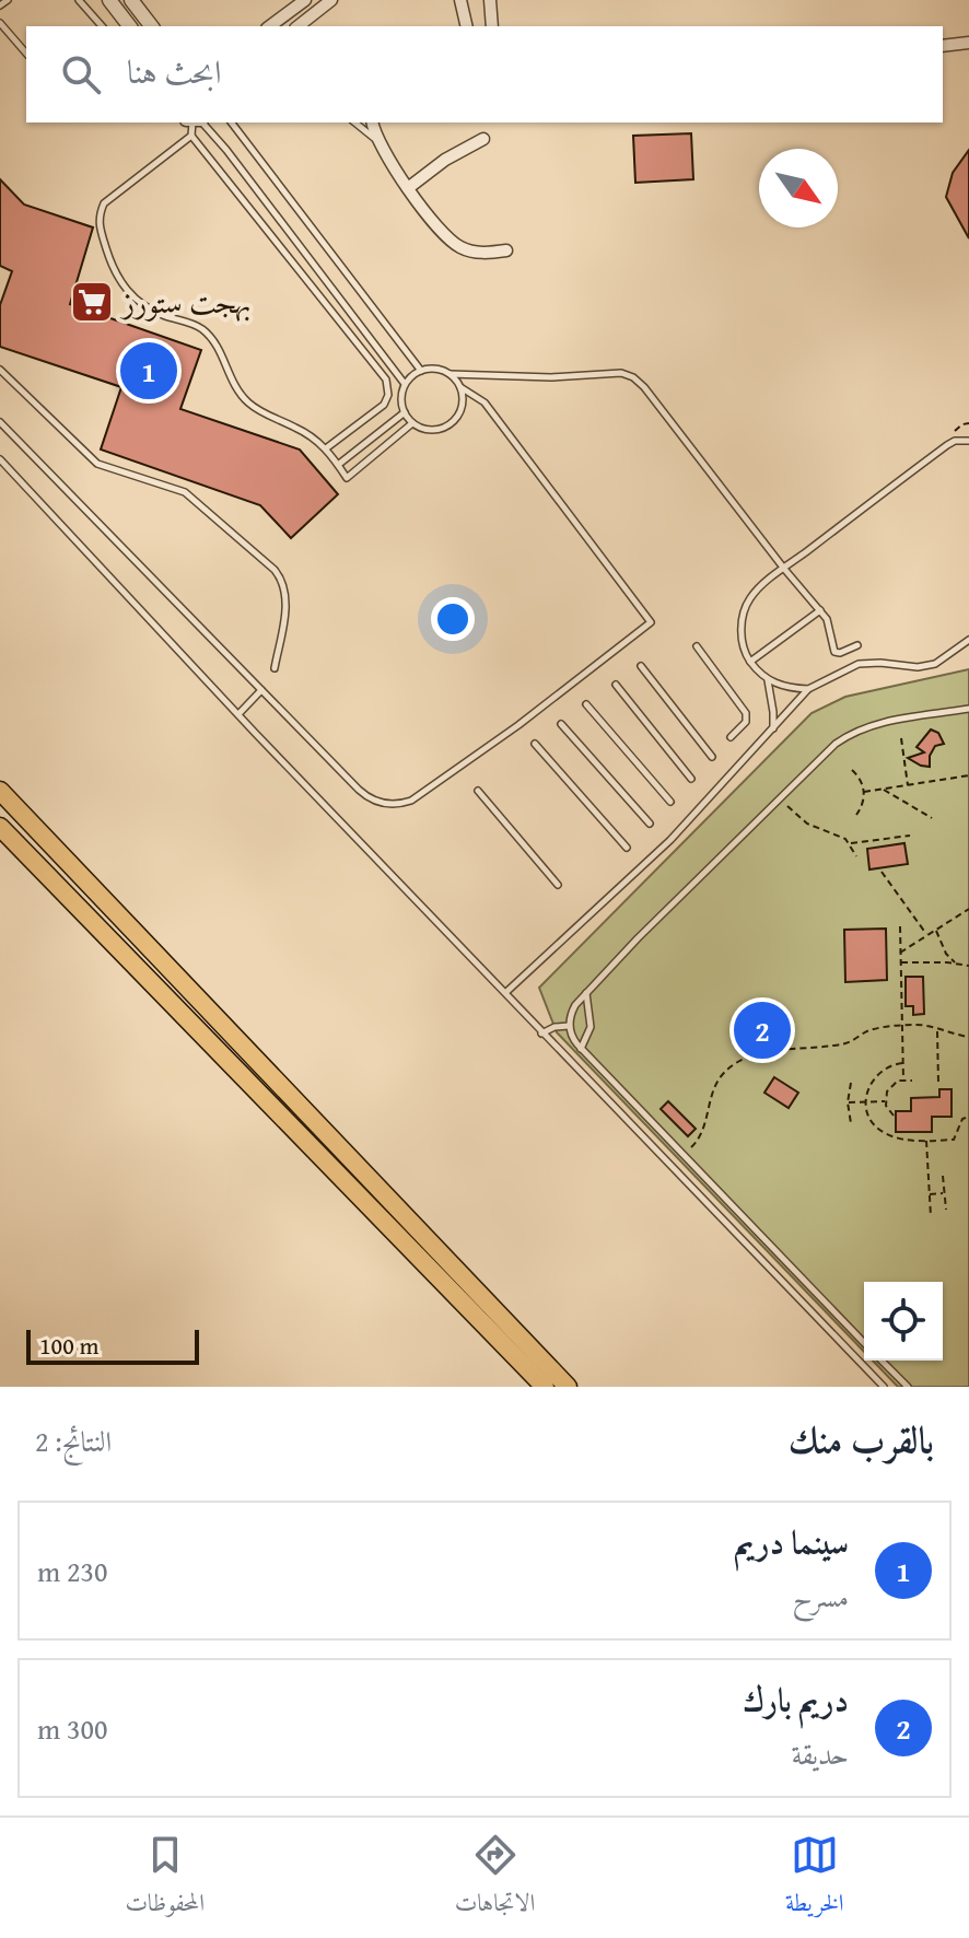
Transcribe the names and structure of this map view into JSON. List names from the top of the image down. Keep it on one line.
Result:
{"places":{"supermarket":["بهجت ستورز"]},"scale_bar":"100 m","north":"bottom right","page":{"search":"ابحث هنا","pins":["1","2"],"scale":"100 m","heading":["بالقرب منك","النتائج: 2"],"list":[{"mark":"1","name":"سينما دريم","note":"مسرح","value":"230 m"},{"mark":"2","name":"دريم بارك","note":"حديقة","value":"300 m"}],"nav":["الخريطة","الاتجاهات","المحفوظات"]}}
